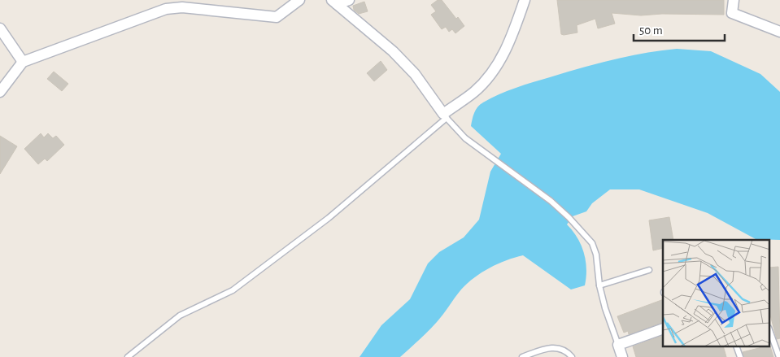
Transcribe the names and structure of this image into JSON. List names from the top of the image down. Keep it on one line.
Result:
{"scale_bar":"50 m"}
